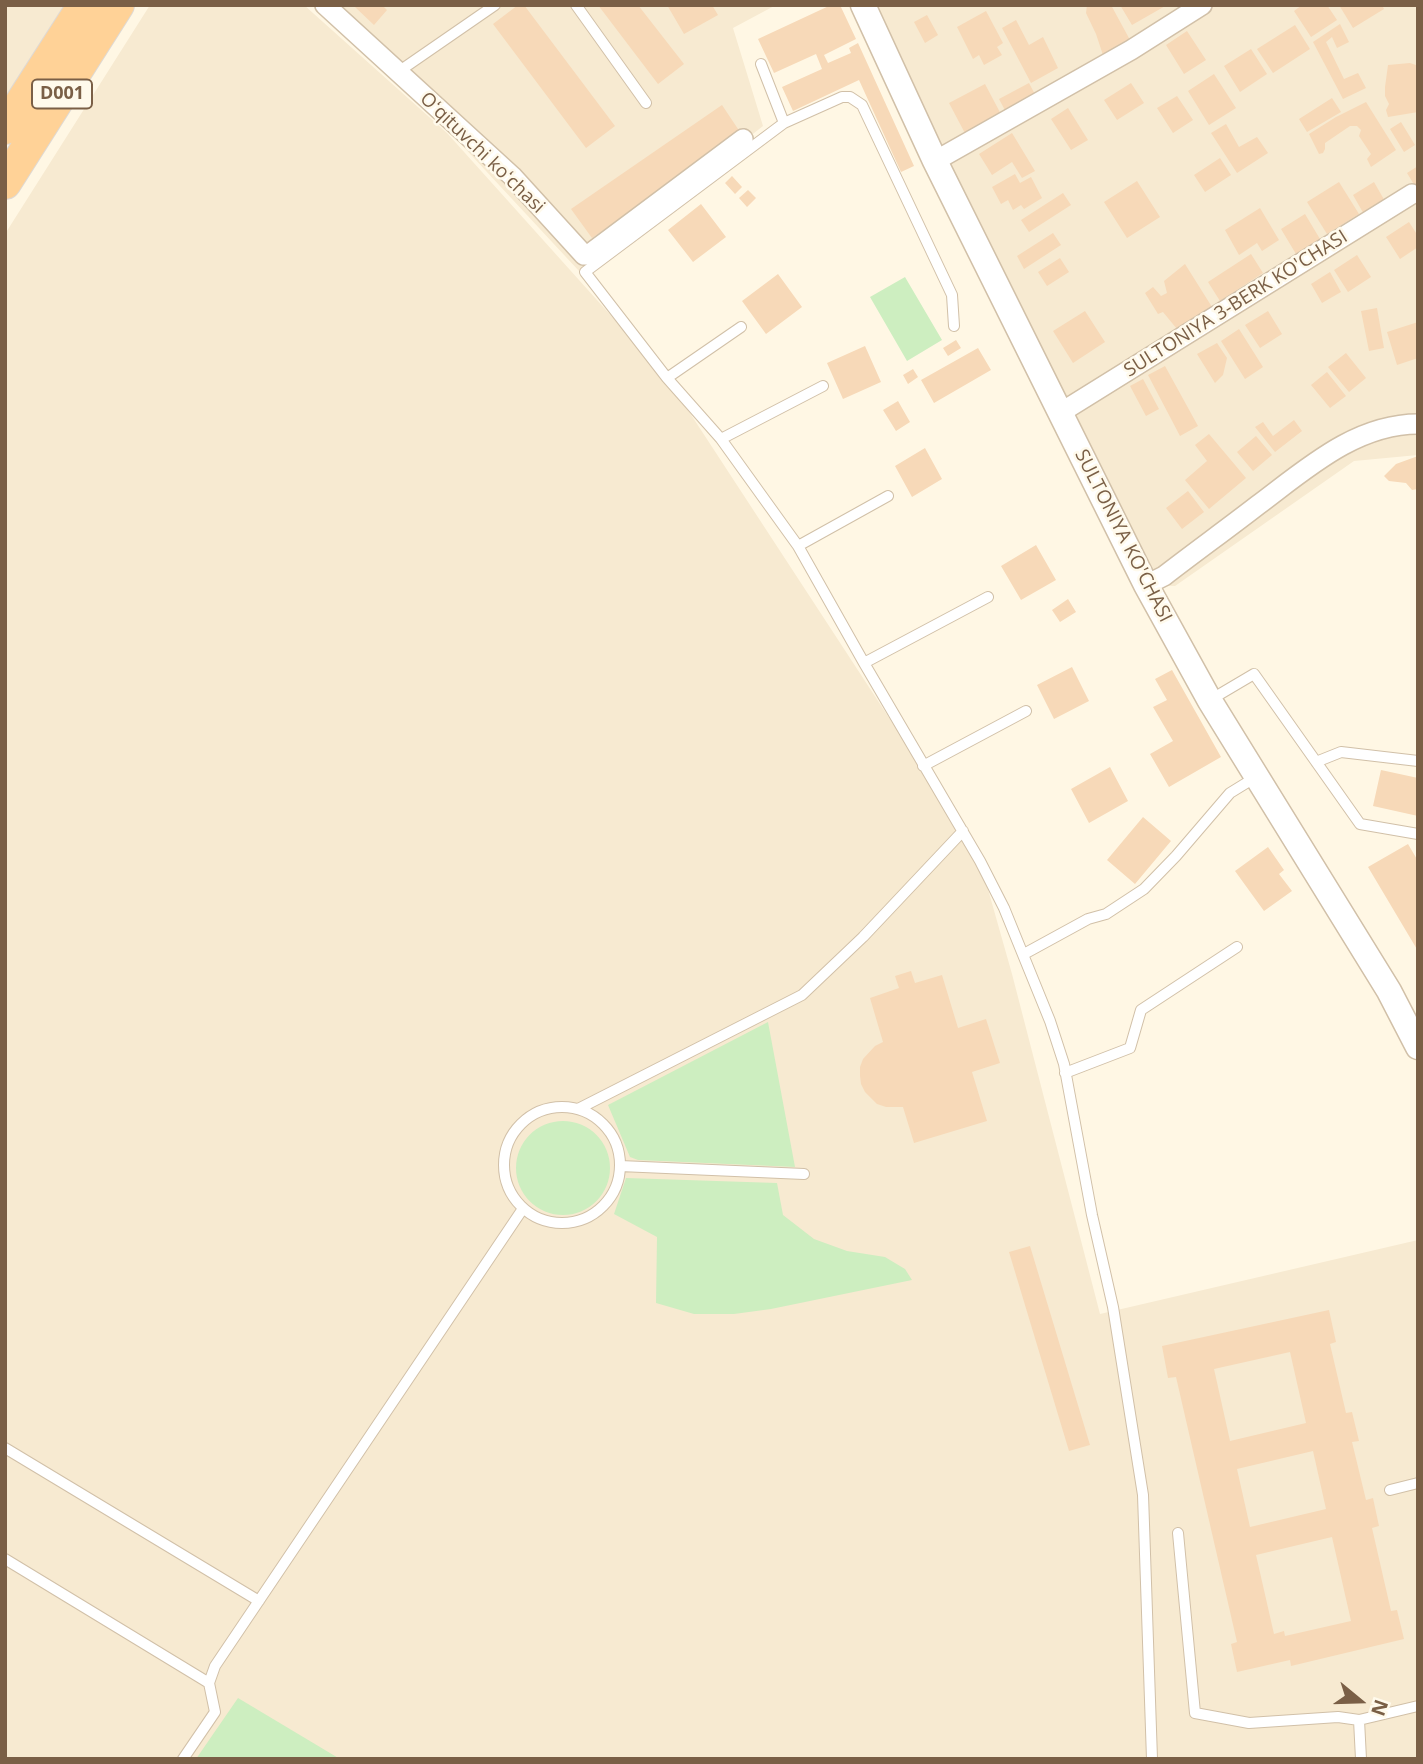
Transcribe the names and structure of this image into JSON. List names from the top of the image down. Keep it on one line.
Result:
{"streets":{"highway":["D001"],"street":["Oʻqituvchi koʻchasi","SULTONIYA 3-BERK KO'CHASI","SULTONIYA KO'CHASI"]},"crossings":[["SULTONIYA 3-BERK KO'CHASI","SULTONIYA KO'CHASI"]],"north":"right"}
